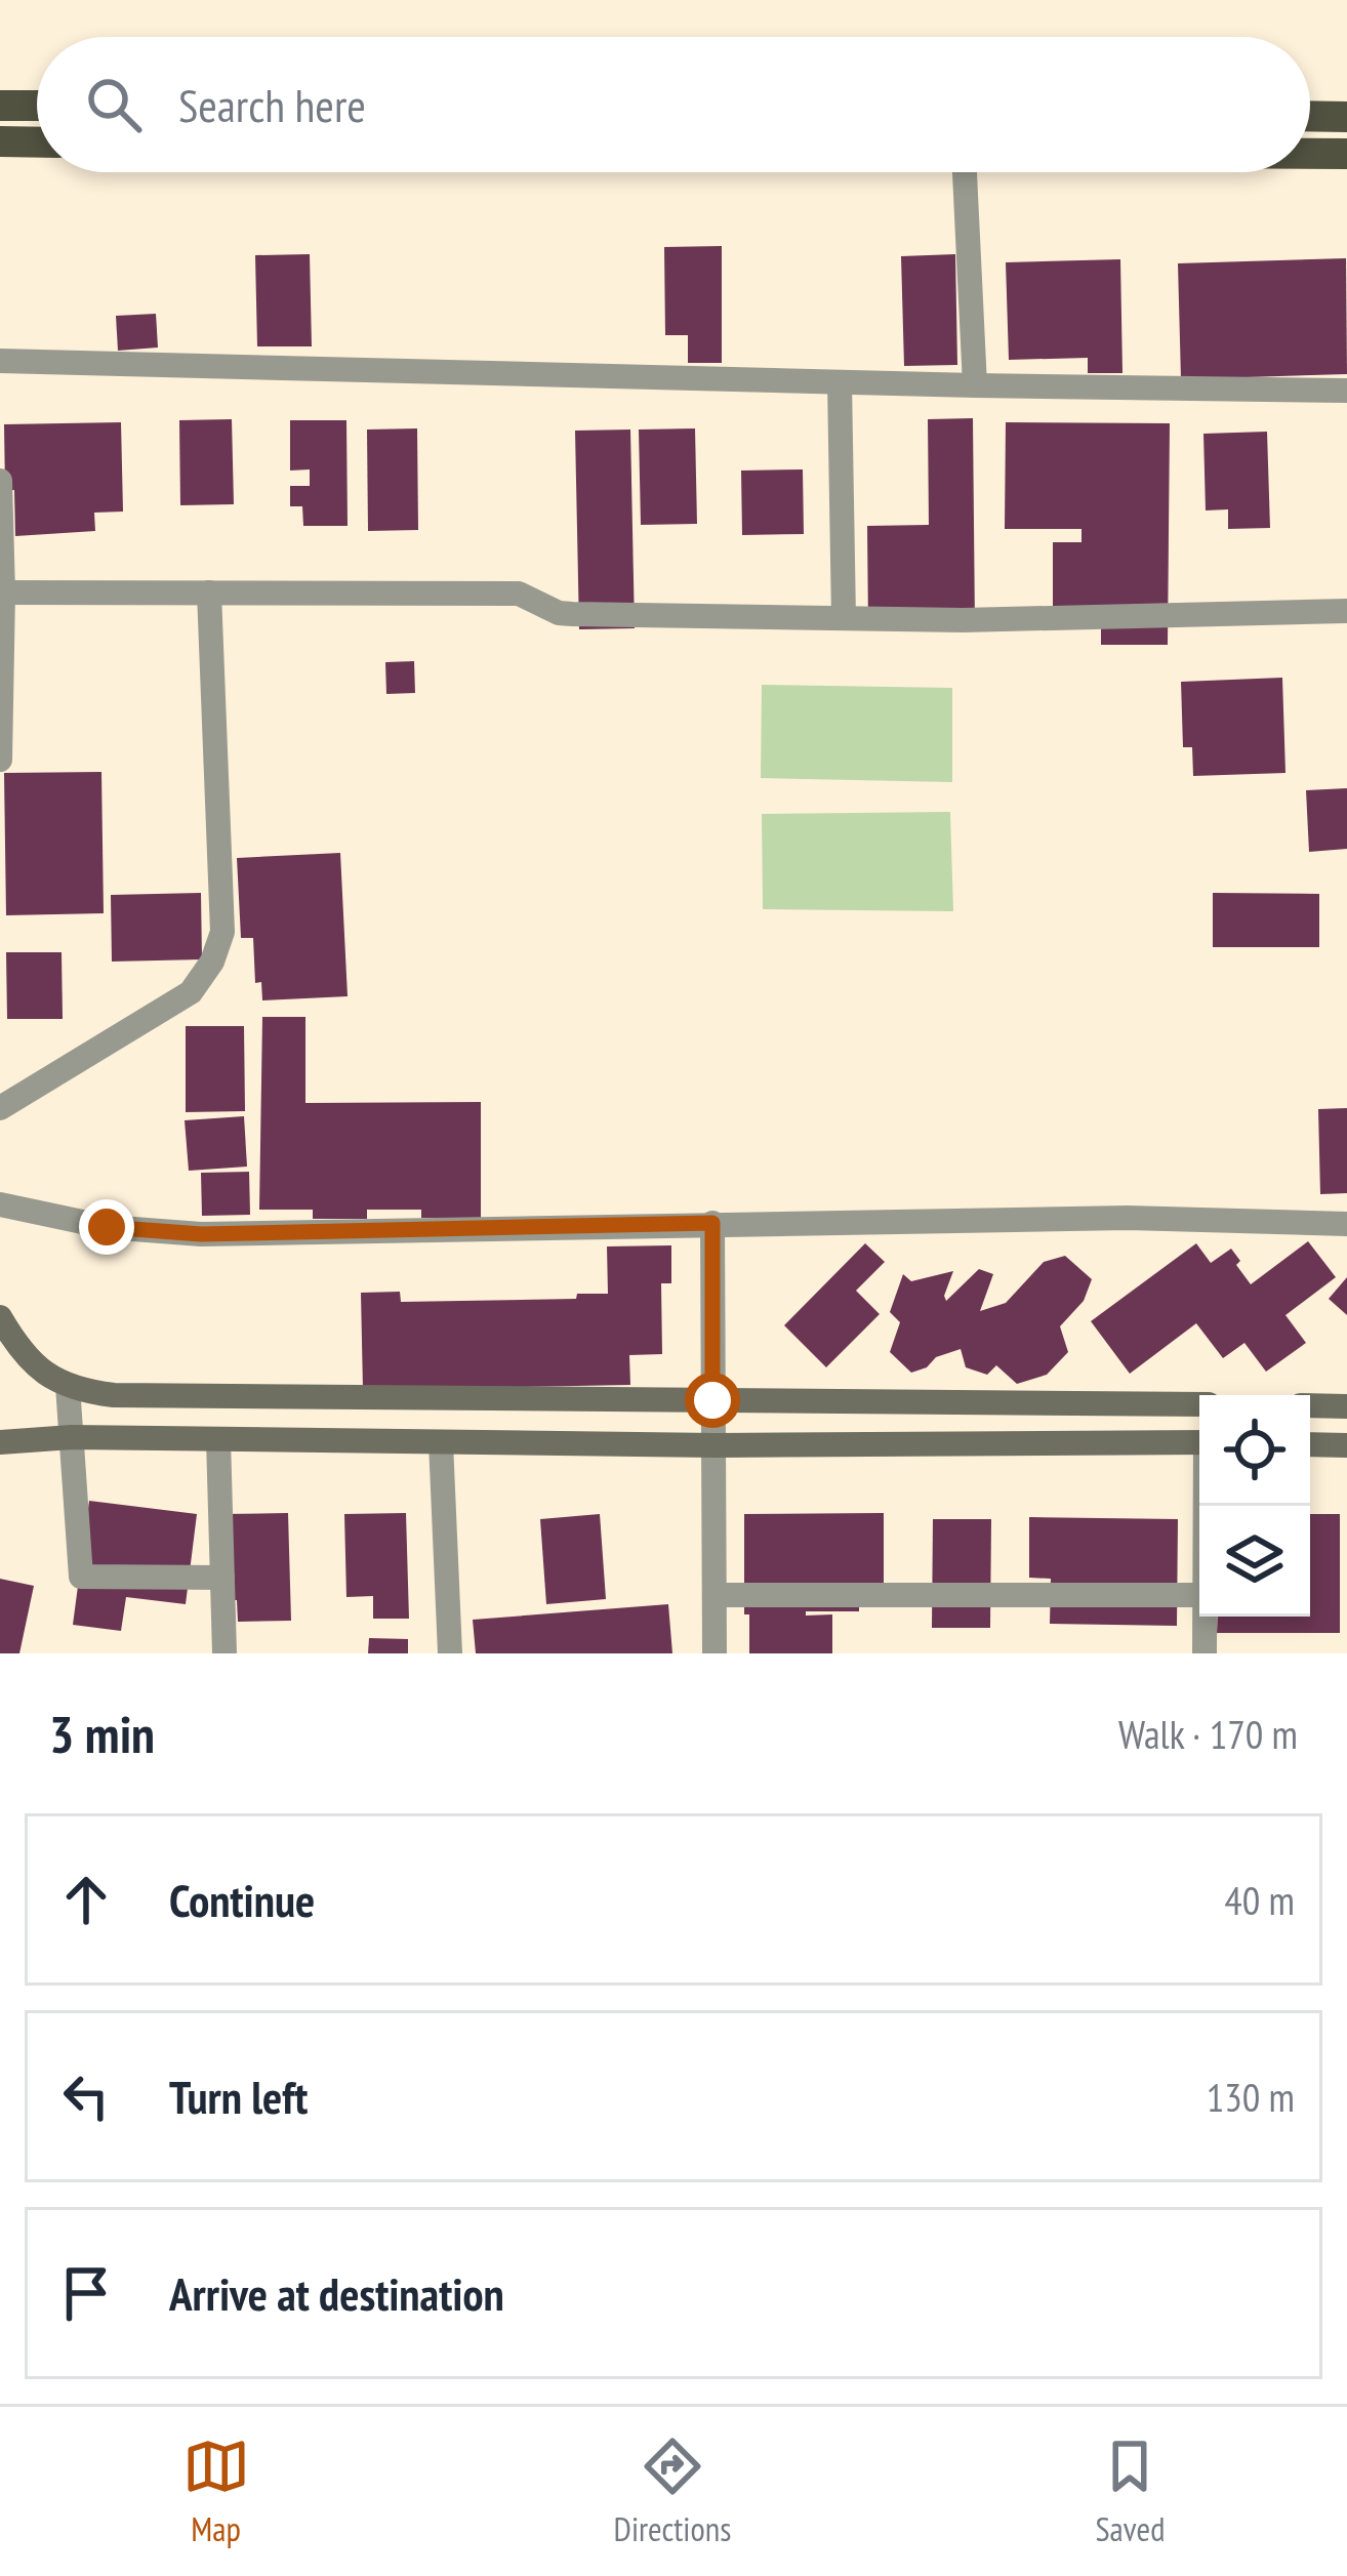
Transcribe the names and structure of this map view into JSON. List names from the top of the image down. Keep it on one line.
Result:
{"page":{"search":"Search here","heading":["3 min","Walk · 170 m"],"list":[["Continue","40 m"],["Turn left","130 m"],"Arrive at destination"],"nav":["Map","Directions","Saved"]}}
